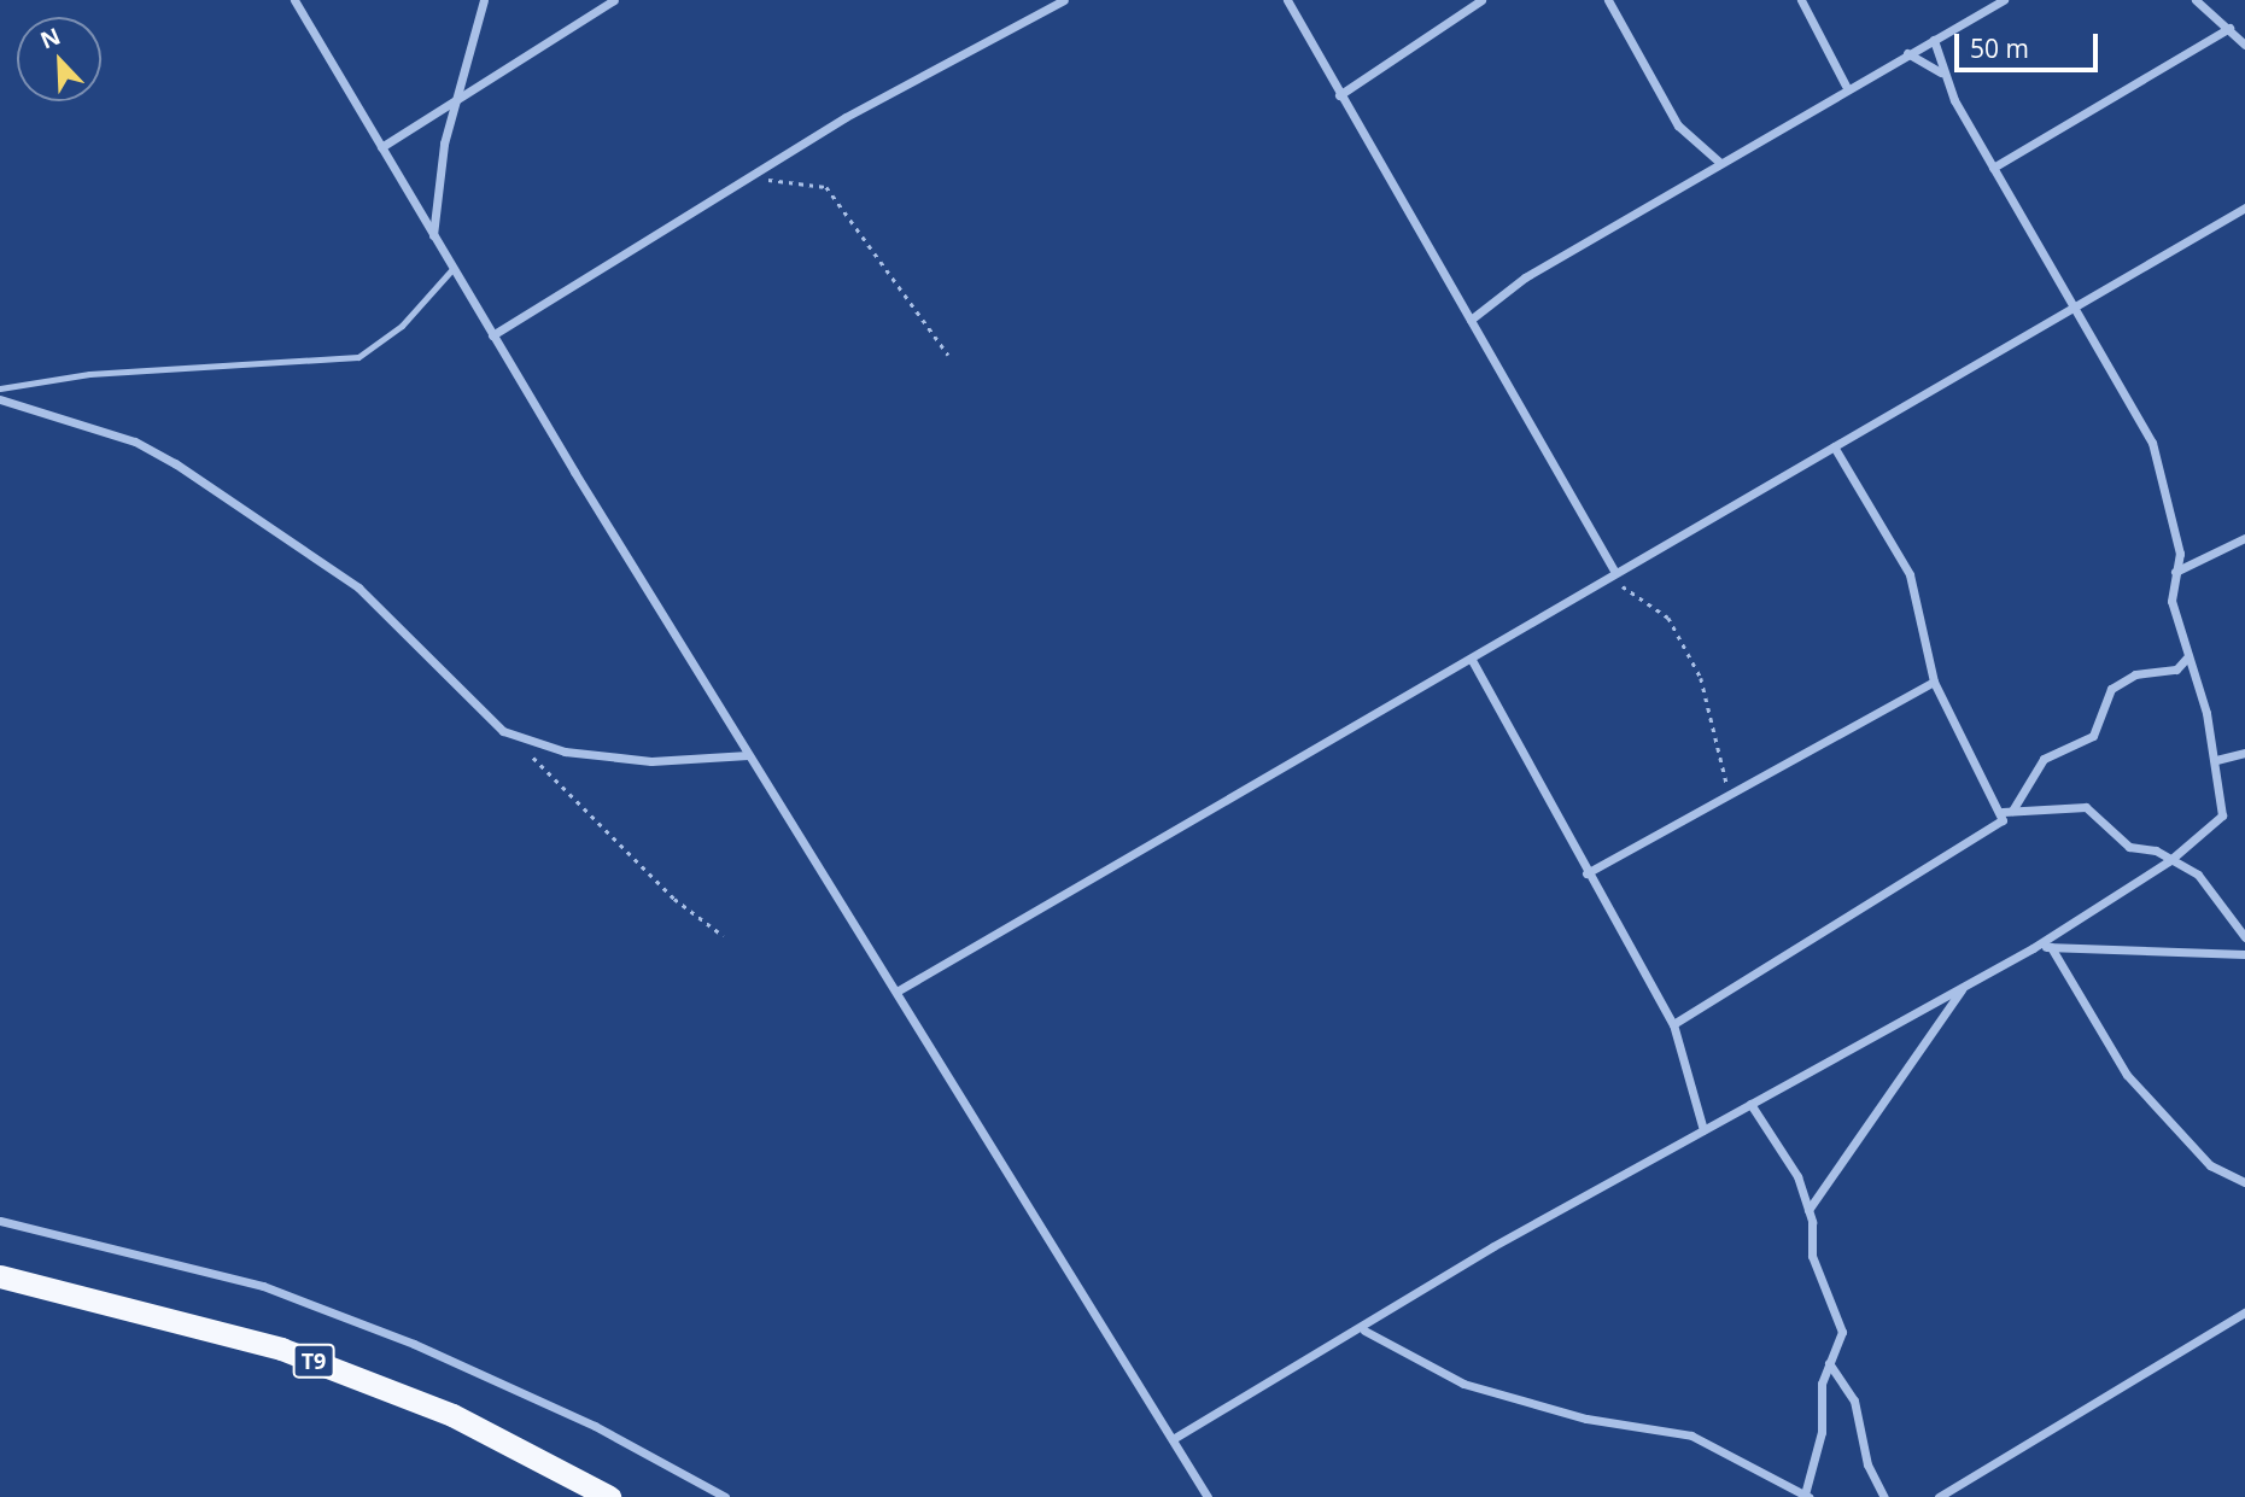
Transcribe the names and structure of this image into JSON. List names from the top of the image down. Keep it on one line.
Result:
{"streets":{"highway":["T9"]},"scale_bar":"50 m","north":"top left"}
